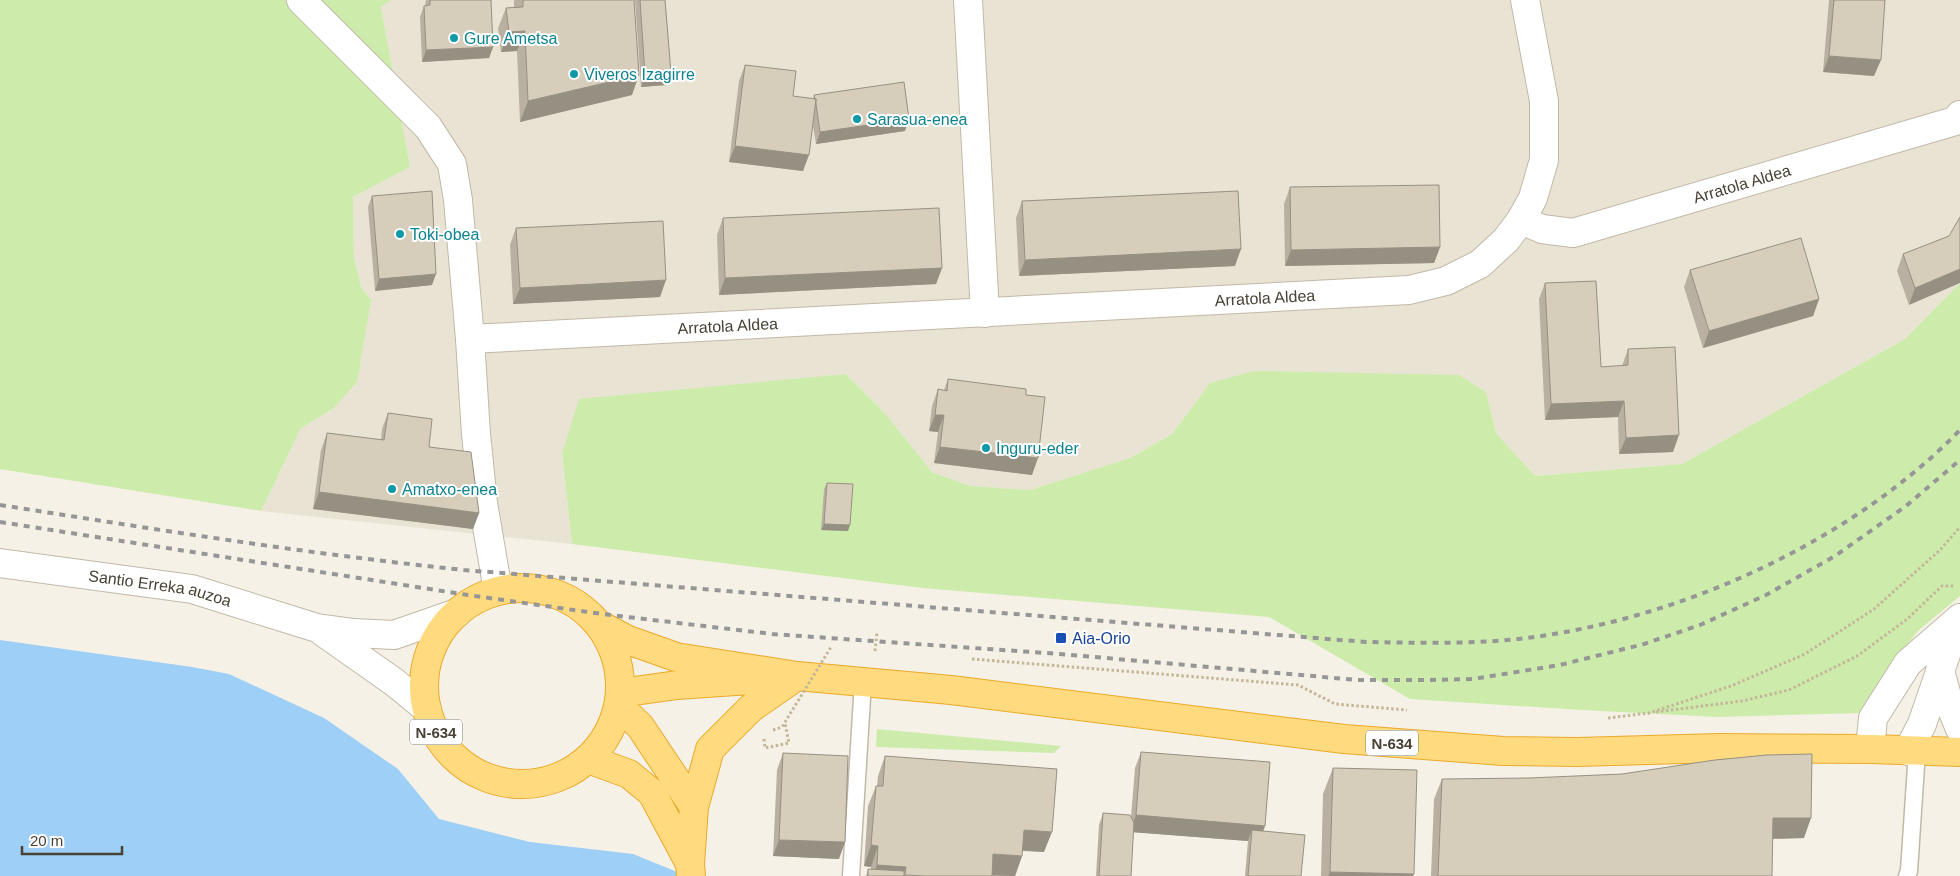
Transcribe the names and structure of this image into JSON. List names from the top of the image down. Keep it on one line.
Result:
{"streets":{"highway":["N-634"],"street":["Arratola Aldea","Santio Erreka auzoa"]},"crossings":[["Santio Erreka auzoa","N-634"]],"places":{"other":["Gure Ametsa","Viveros Izagirre","Sarasua-enea","Toki-obea","Inguru-eder","Amatxo-enea"],"transit":["Aia-Orio"]},"scale_bar":"20 m"}
